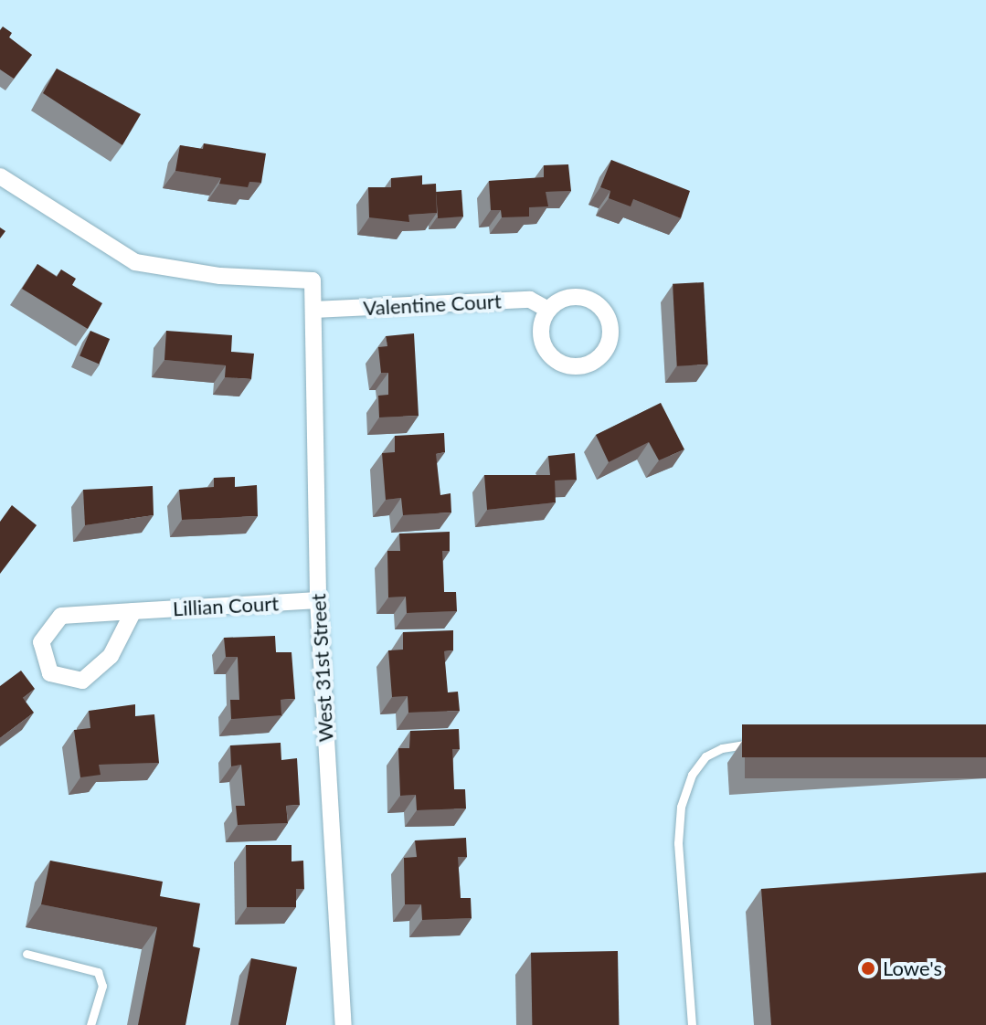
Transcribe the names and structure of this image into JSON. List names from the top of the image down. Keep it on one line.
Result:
{"streets":{"street":["Valentine Court","Lillian Court","West 31st Street"]},"crossings":[["Valentine Court","West 31st Street"],["Lillian Court","West 31st Street"]],"places":["Lowe's"]}
